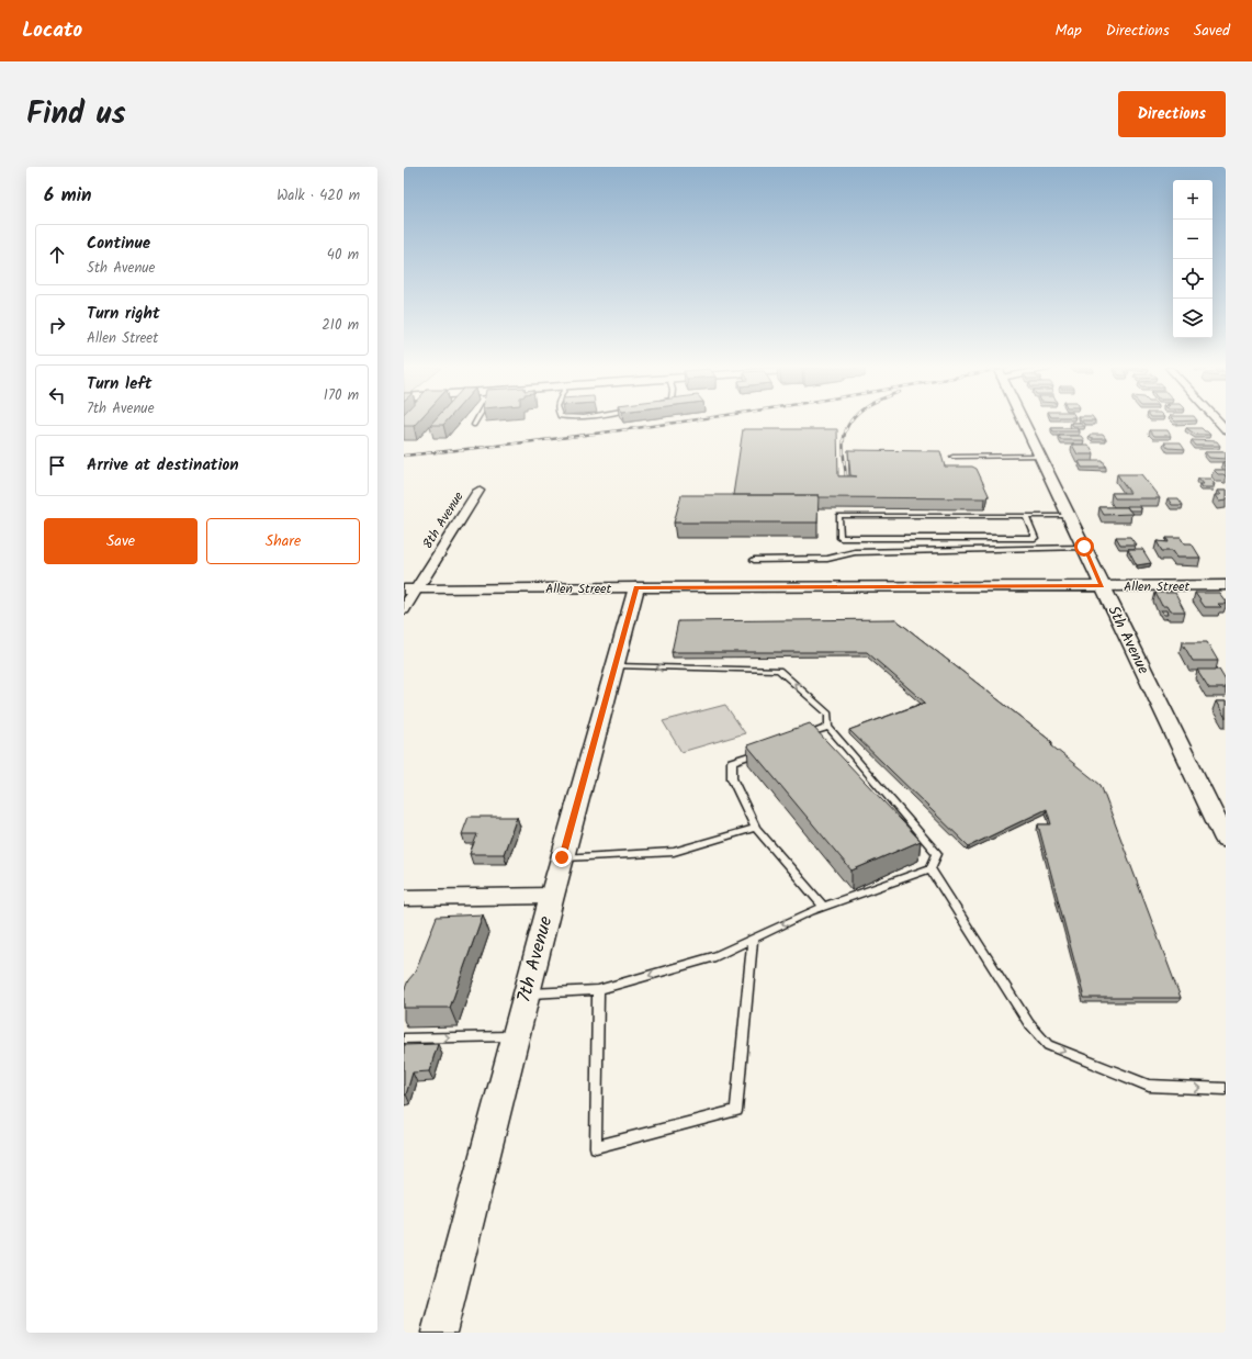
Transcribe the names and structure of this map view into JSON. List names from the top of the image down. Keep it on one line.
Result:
{"streets":{"street":["8th Avenue","Allen Street","5th Avenue","7th Avenue"]},"crossings":[["8th Avenue","Allen Street"],["Allen Street","5th Avenue"],["Allen Street","7th Avenue"]],"page":{"header":"Locato","nav":["Map","Directions","Saved"],"title":"Find us","buttons":["Directions",["Save","Share"]],"heading":["6 min","Walk · 420 m"],"map_buttons":["+","−"],"list":[["Continue","5th Avenue","40 m"],["Turn right","Allen Street","210 m"],["Turn left","7th Avenue","170 m"],"Arrive at destination"]}}
